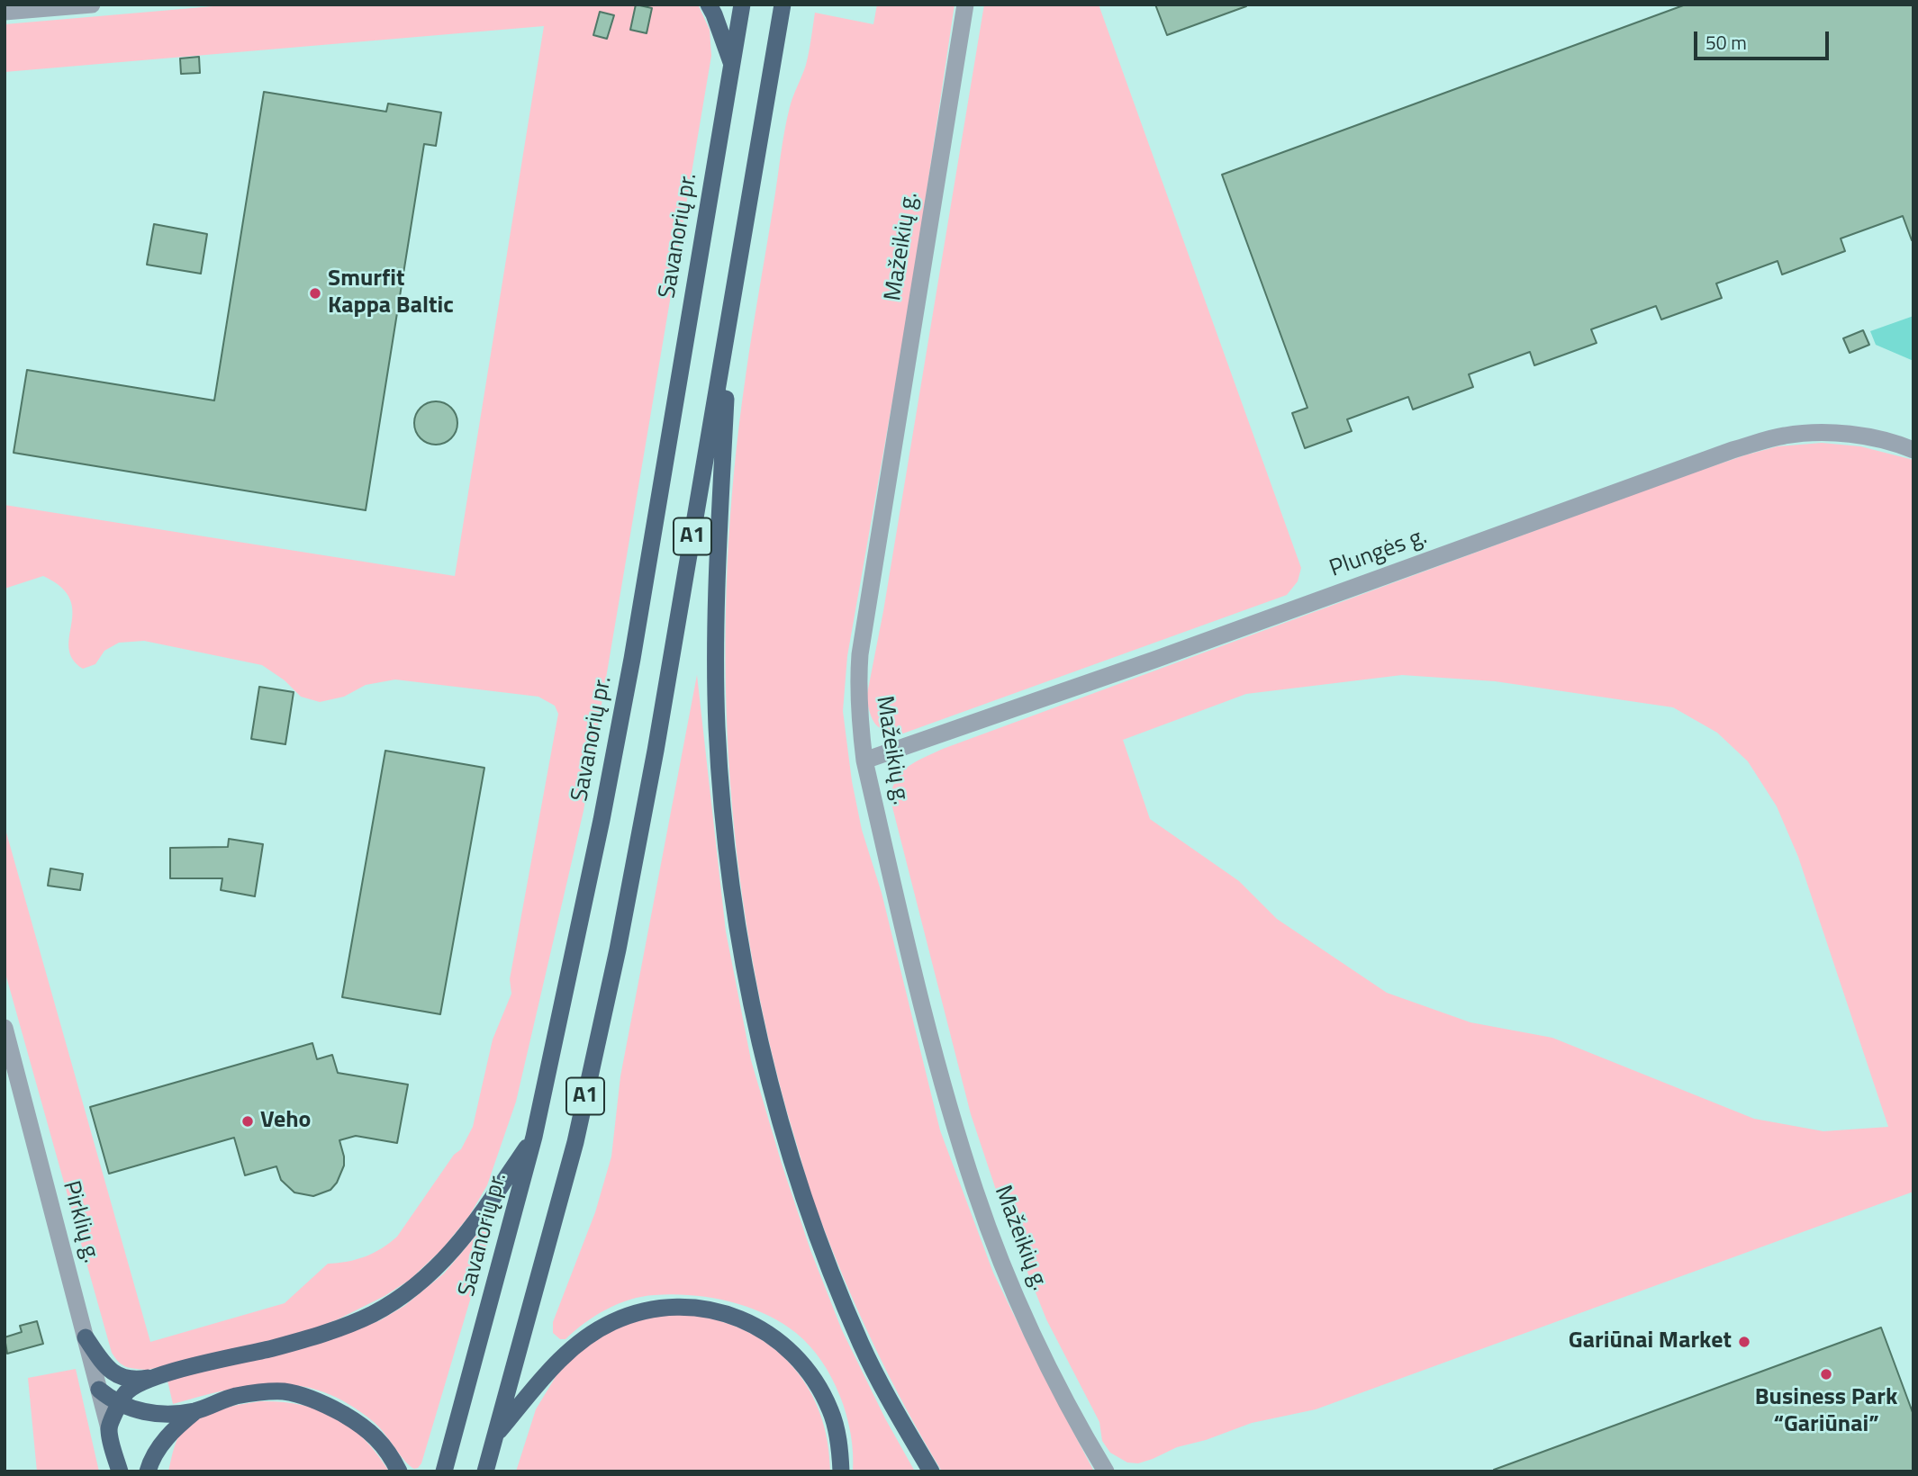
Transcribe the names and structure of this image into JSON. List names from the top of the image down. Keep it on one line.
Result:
{"streets":{"highway":["Savanorių pr.","A1"],"street":["Mažeikių g.","Plungės g.","Pirklių g."]},"crossings":[["Mažeikių g.","Plungės g."]],"places":["Smurfit Kappa Baltic","Veho","Gariūnai Market","Business Park “Gariūnai”"],"scale_bar":"50 m"}
